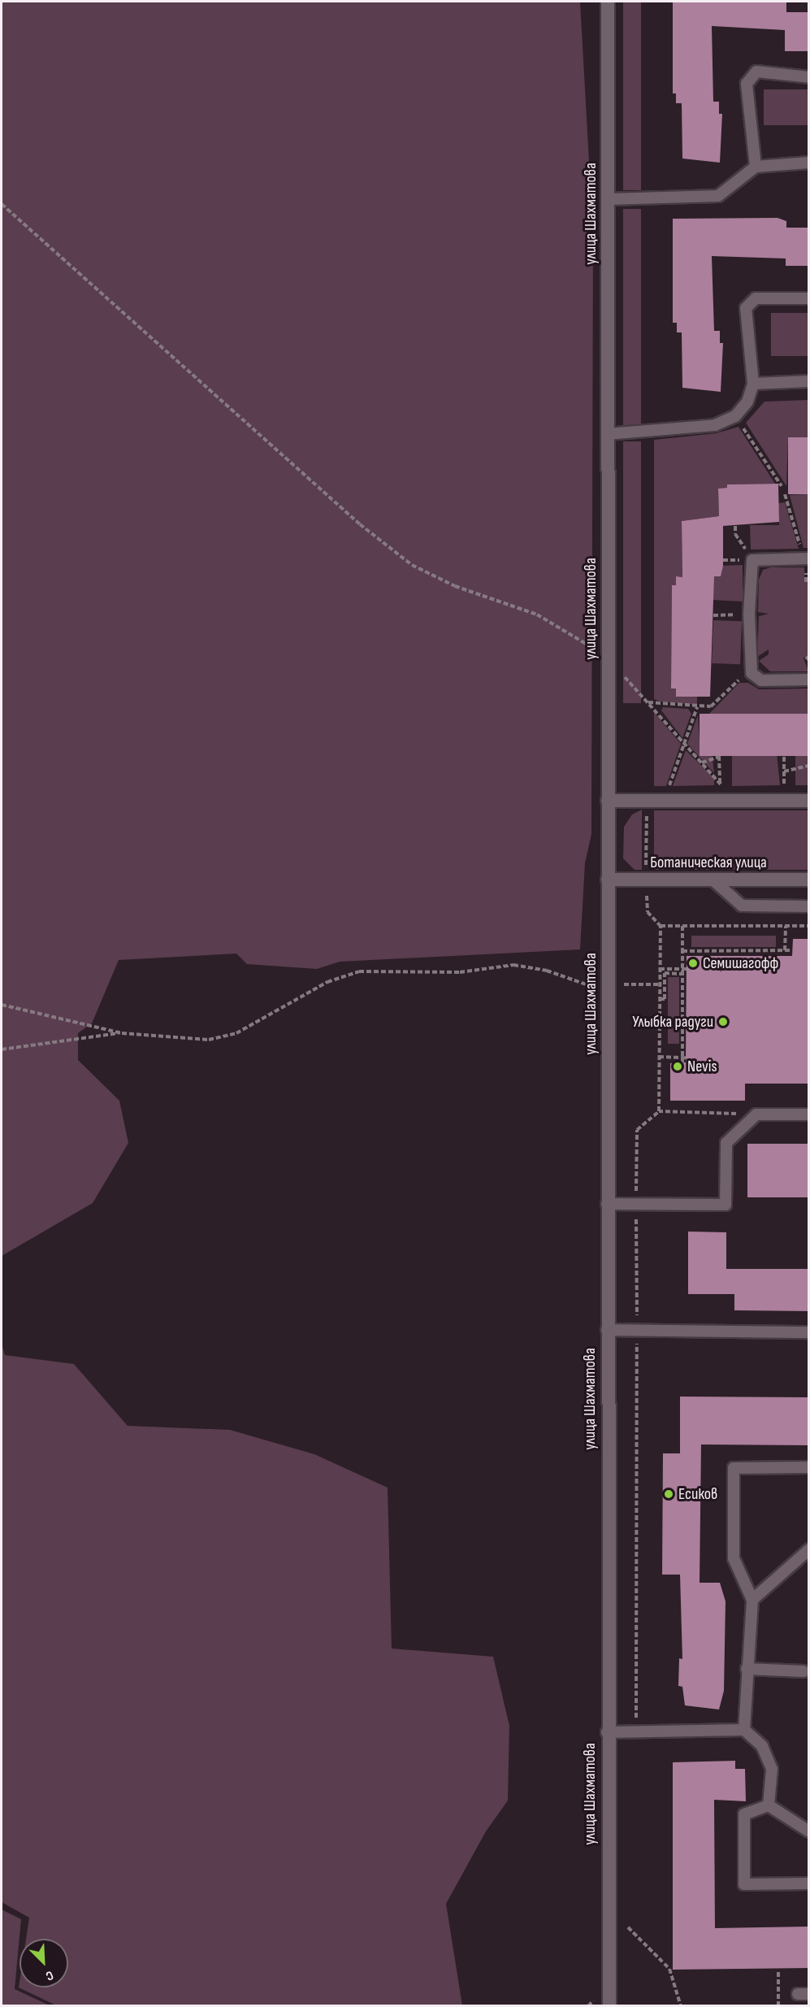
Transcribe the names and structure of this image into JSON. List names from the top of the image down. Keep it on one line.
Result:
{"streets":{"street":["улица Шахматова","Ботаническая улица"]},"crossings":[["улица Шахматова","Ботаническая улица"]],"places":["Семишагофф","Улыбка радуги","Nevis","Есиков"],"north":"bottom right"}
